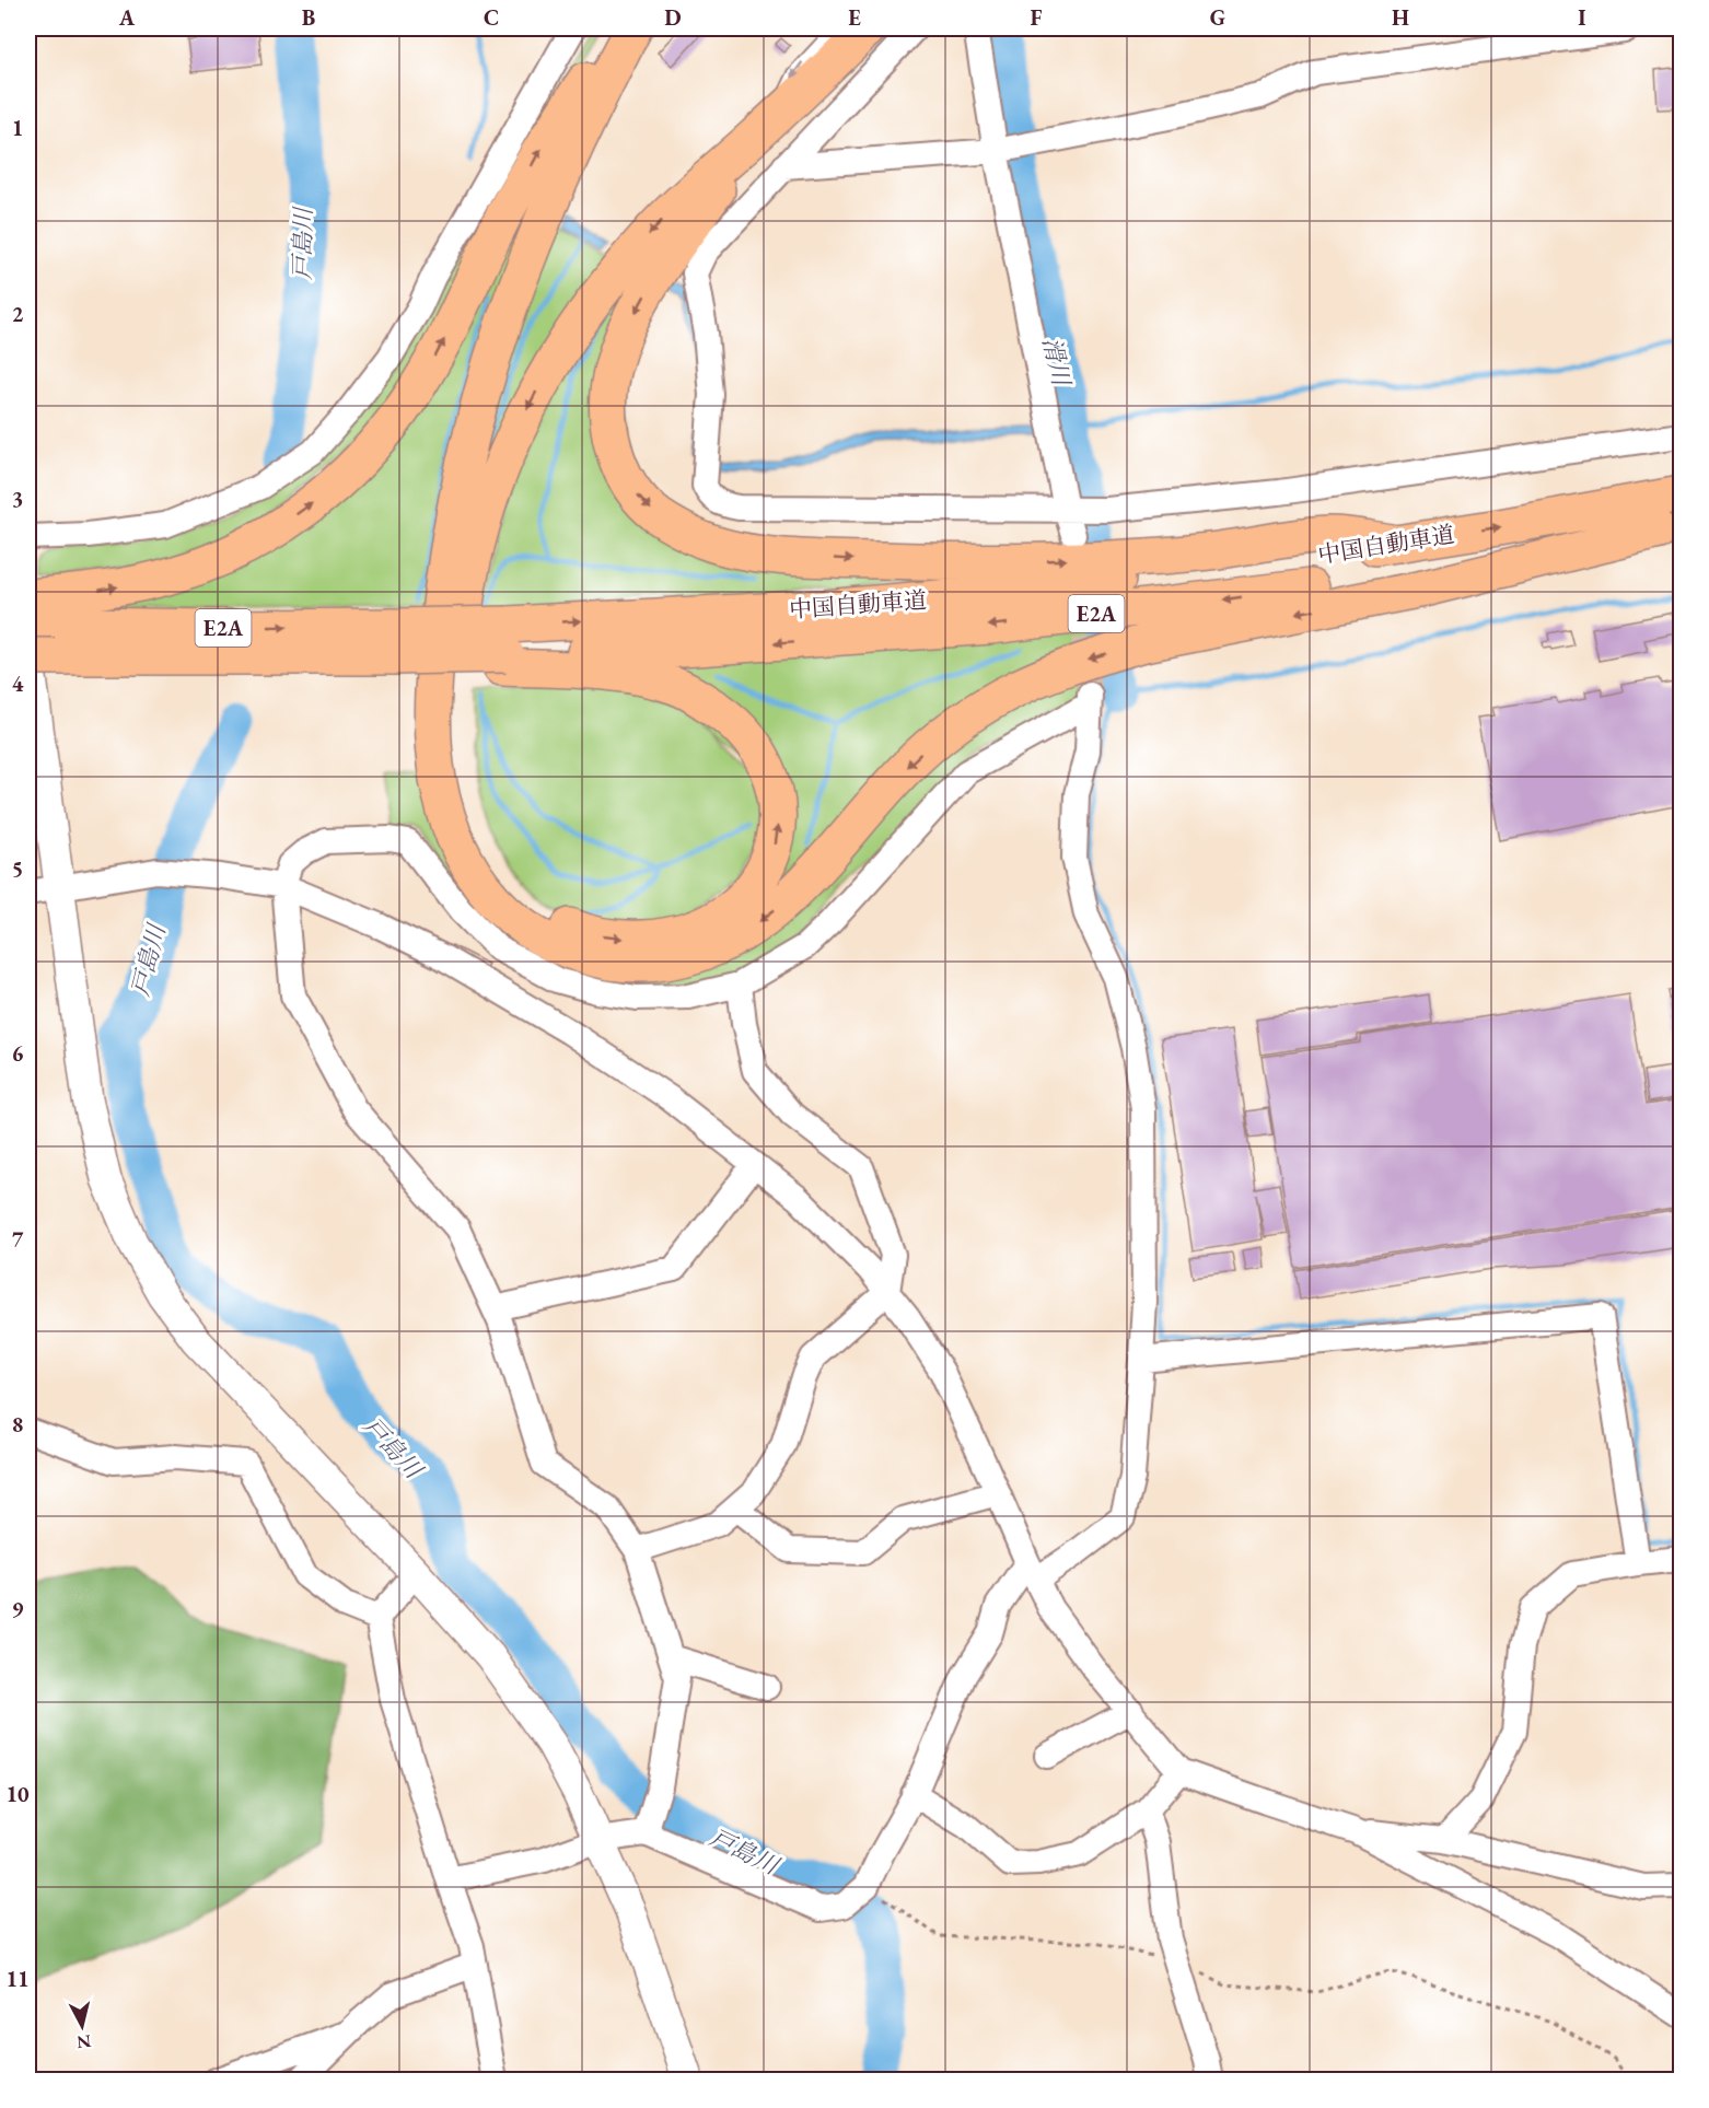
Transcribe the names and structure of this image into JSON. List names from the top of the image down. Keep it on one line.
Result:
{"streets":{"highway":["中国自動車道","E2A"]},"water":["戸島川","滑川"],"north":"bottom","grid":{"columns":["A","B","C","D","E","F","G","H","I"],"rows":["1","2","3","4","5","6","7","8","9","10","11"]}}
